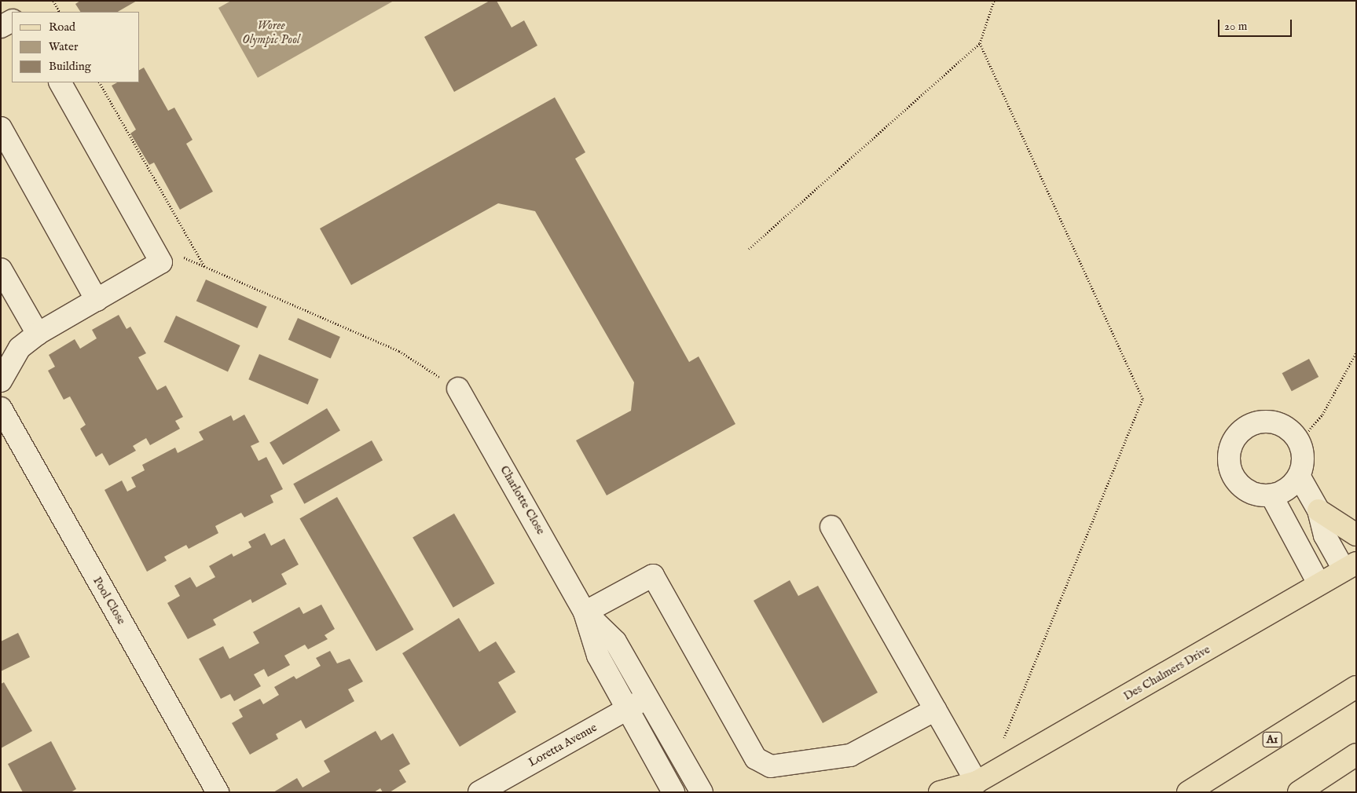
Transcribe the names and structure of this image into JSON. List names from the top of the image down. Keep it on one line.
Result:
{"streets":{"main road":["Des Chalmers Drive","A1"],"street":["Charlotte Close","Pool Close","Loretta Avenue"]},"crossings":[["Charlotte Close","Loretta Avenue"]],"water":["Woree Olympic Pool"],"legend":["Road","Water","Building"],"scale_bar":"20 m"}
